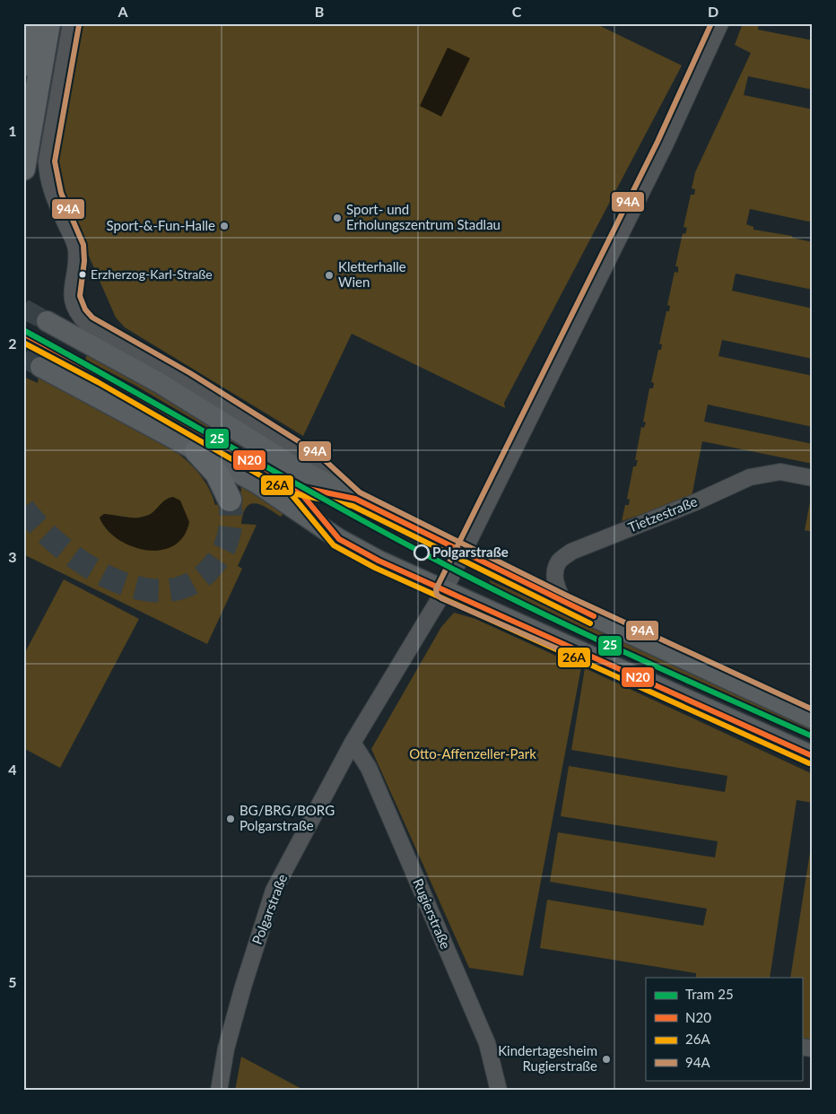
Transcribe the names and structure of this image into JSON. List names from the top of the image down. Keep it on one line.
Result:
{"streets":{"street":["Tietzestraße","Polgarstraße","Rugierstraße"]},"crossings":[["Polgarstraße","Rugierstraße"]],"parks":["Otto-Affenzeller-Park"],"places":["Sport- und Erholungszentrum Stadlau","Sport-&-Fun-Halle","Erzherzog-Karl-Straße","Kletterhalle Wien","Polgarstraße","BG/BRG/BORG Polgarstraße","Kindertagesheim Rugierstraße"],"lines":["transit line 94A","tram line 25","transit line N20","transit line 26A"],"legend":["Tram 25","N20","26A","94A"],"grid":{"columns":["A","B","C","D"],"rows":["1","2","3","4","5"]}}
